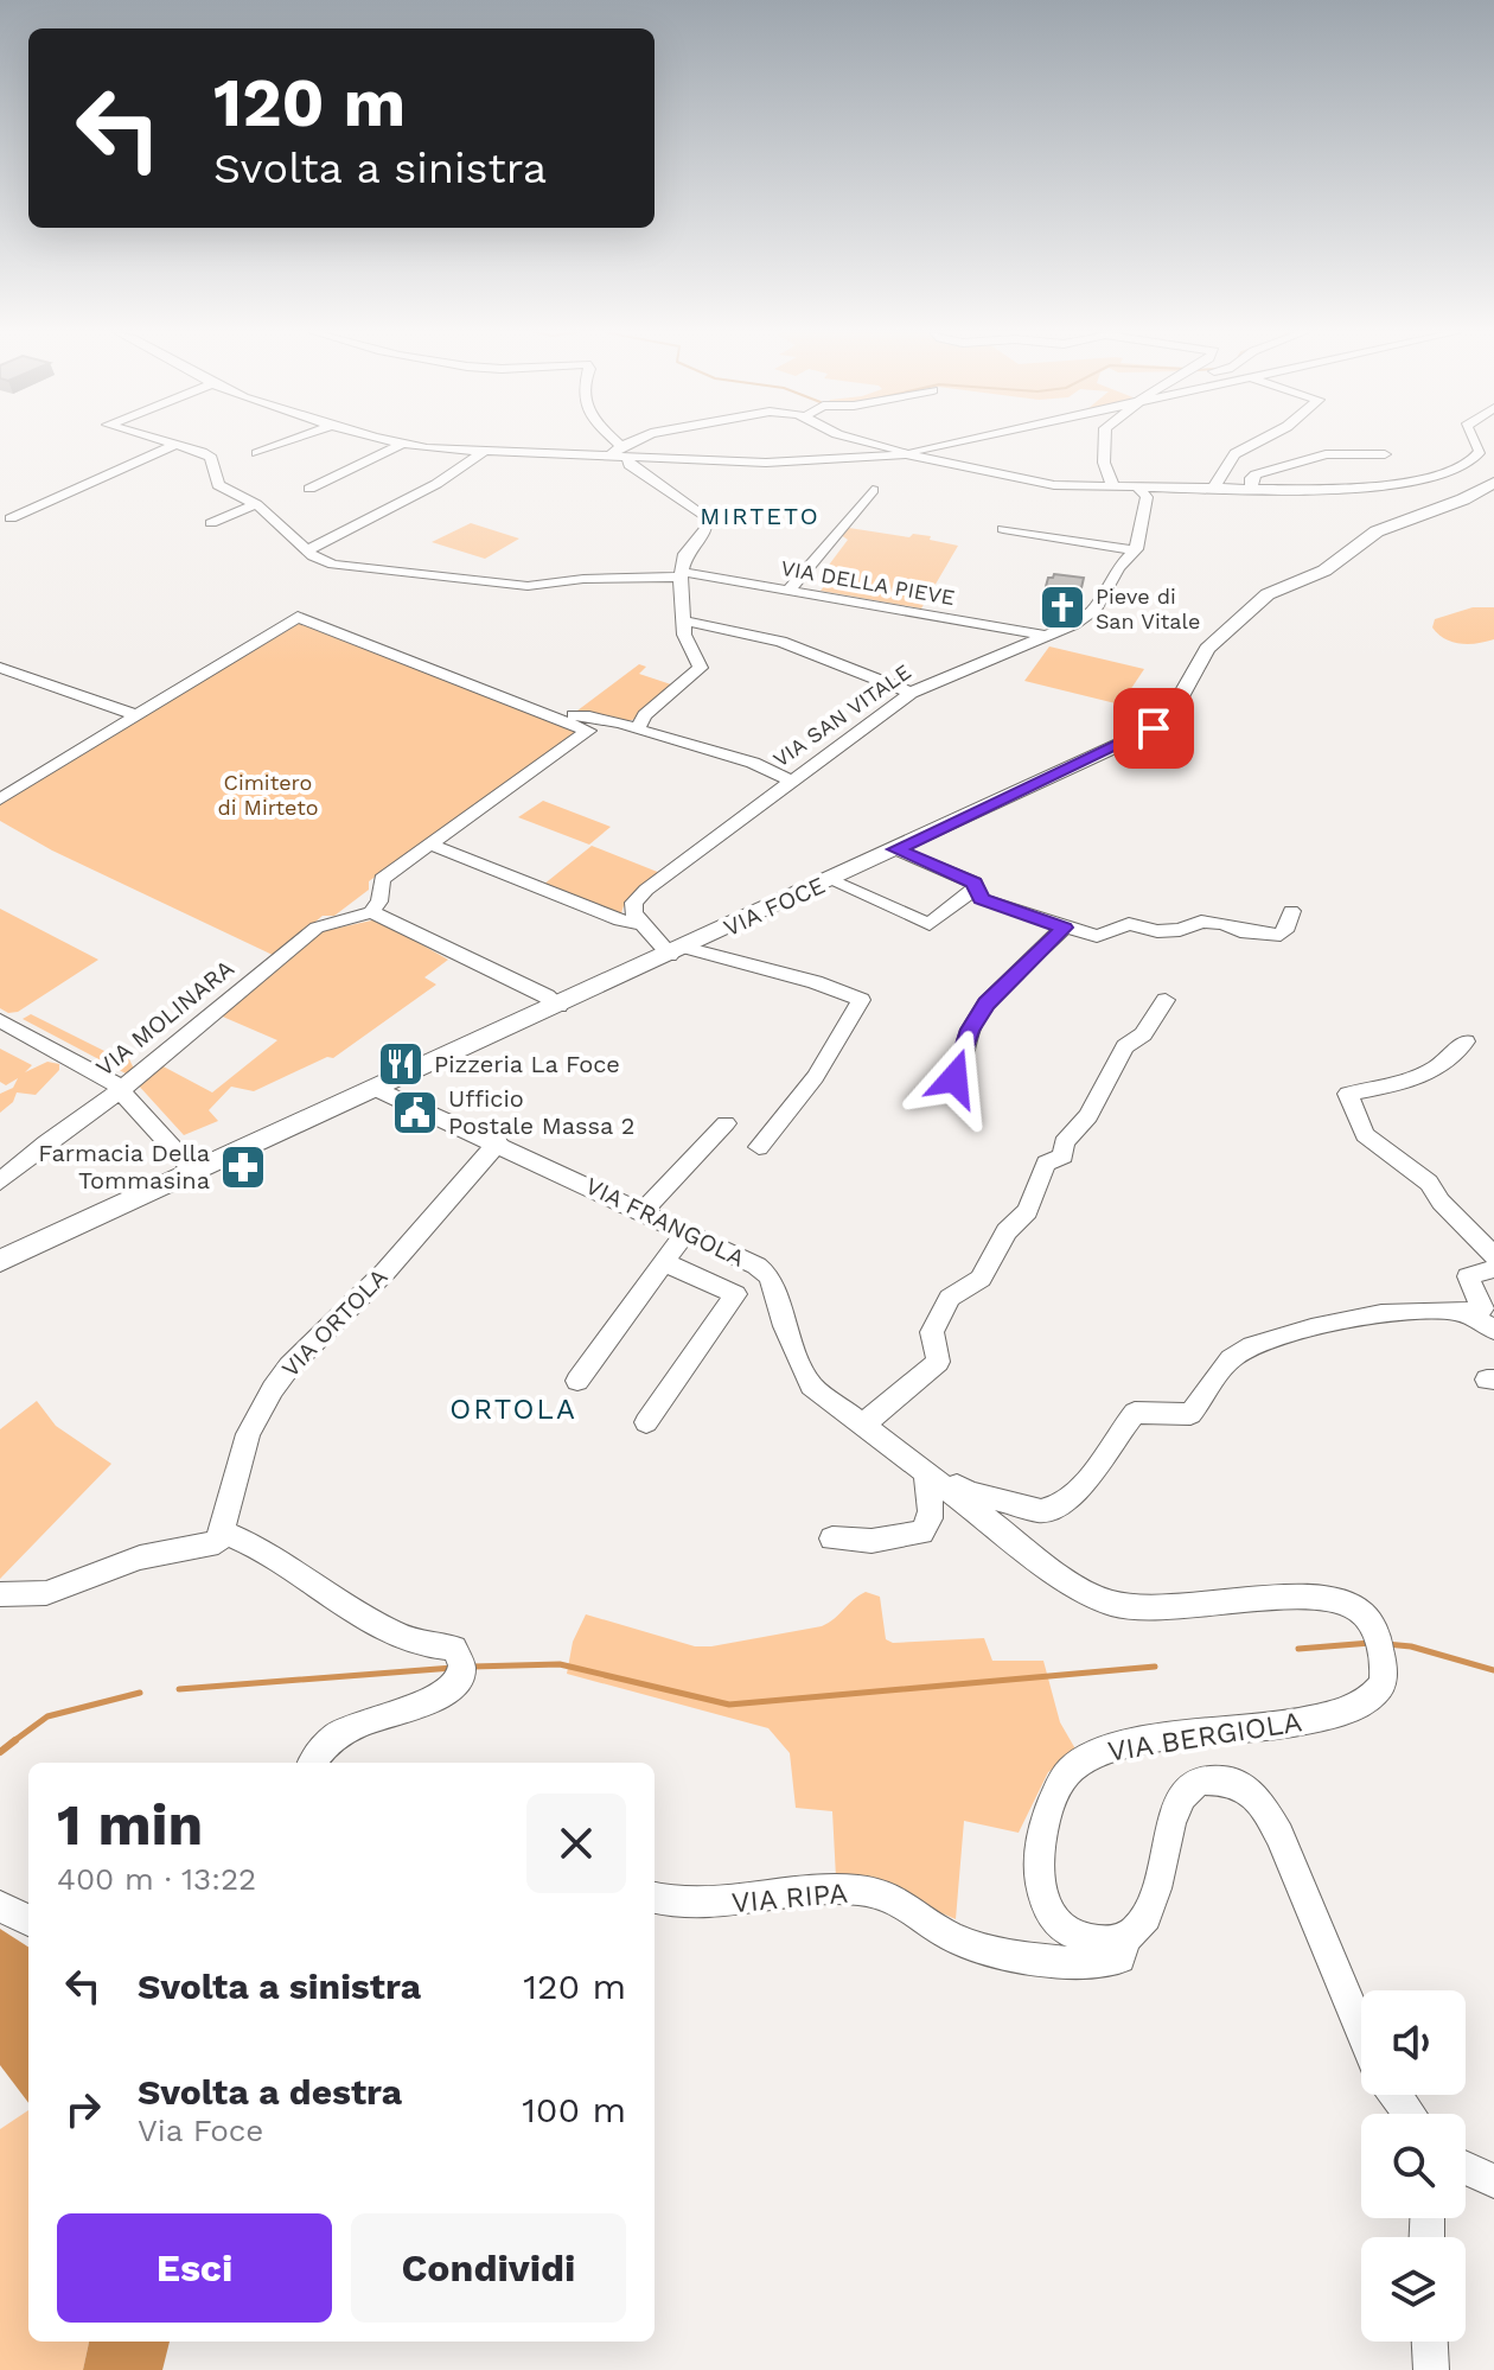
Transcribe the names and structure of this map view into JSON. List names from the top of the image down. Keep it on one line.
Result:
{"streets":{"main road":["VIA FOCE"],"street":["VIA DELLA PIEVE","VIA SAN VITALE","VIA MOLINARA","VIA FRANGOLA","VIA ORTOLA","VIA BERGIOLA","VIA RIPA"]},"crossings":[["VIA DELLA PIEVE","VIA SAN VITALE"],["VIA FOCE","VIA FRANGOLA"],["VIA FRANGOLA","VIA ORTOLA"],["VIA FRANGOLA","VIA BERGIOLA"],["VIA BERGIOLA","VIA RIPA"]],"districts":["MIRTETO","ORTOLA"],"parks":["Cimitero di Mirteto"],"places":{"church":["Pieve di San Vitale"],"restaurant":["Pizzeria La Foce"],"public building":["Ufficio Postale Massa 2"],"pharmacy":["Farmacia Della Tommasina"]},"page":{"turn":["120 m","Svolta a sinistra"],"heading":["1 min","400 m · 13:22"],"list":[{"name":"Svolta a sinistra","value":"120 m"},{"name":"Svolta a destra","note":"Via Foce","value":"100 m"}],"buttons":["Esci","Condividi"]}}
